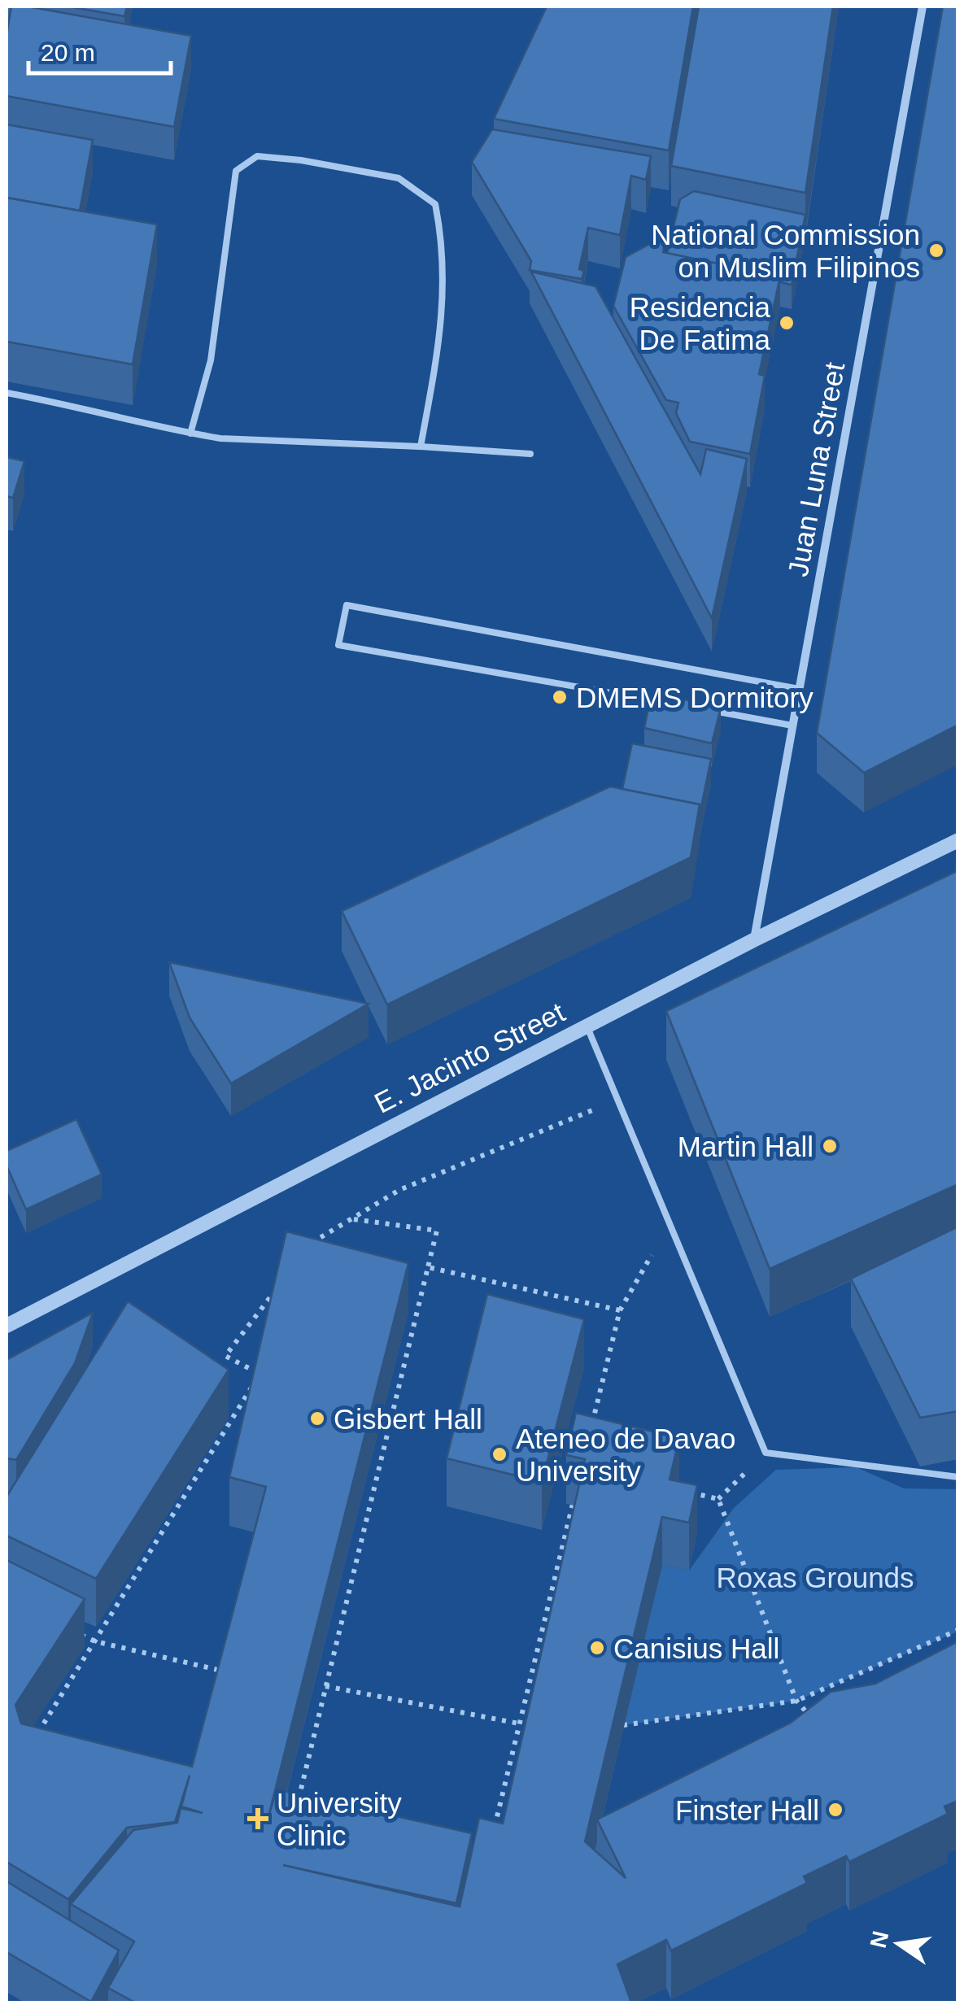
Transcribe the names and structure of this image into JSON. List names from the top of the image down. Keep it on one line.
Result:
{"streets":{"street":["Juan Luna Street","E. Jacinto Street"]},"crossings":[["Juan Luna Street","E. Jacinto Street"]],"parks":["Roxas Grounds"],"places":{"other":["National Commission on Muslim Filipinos","Residencia De Fatima","DMEMS Dormitory","Martin Hall","Gisbert Hall","Ateneo de Davao University","Canisius Hall","Finster Hall"],"health":["University Clinic"]},"scale_bar":"20 m","north":"left"}
